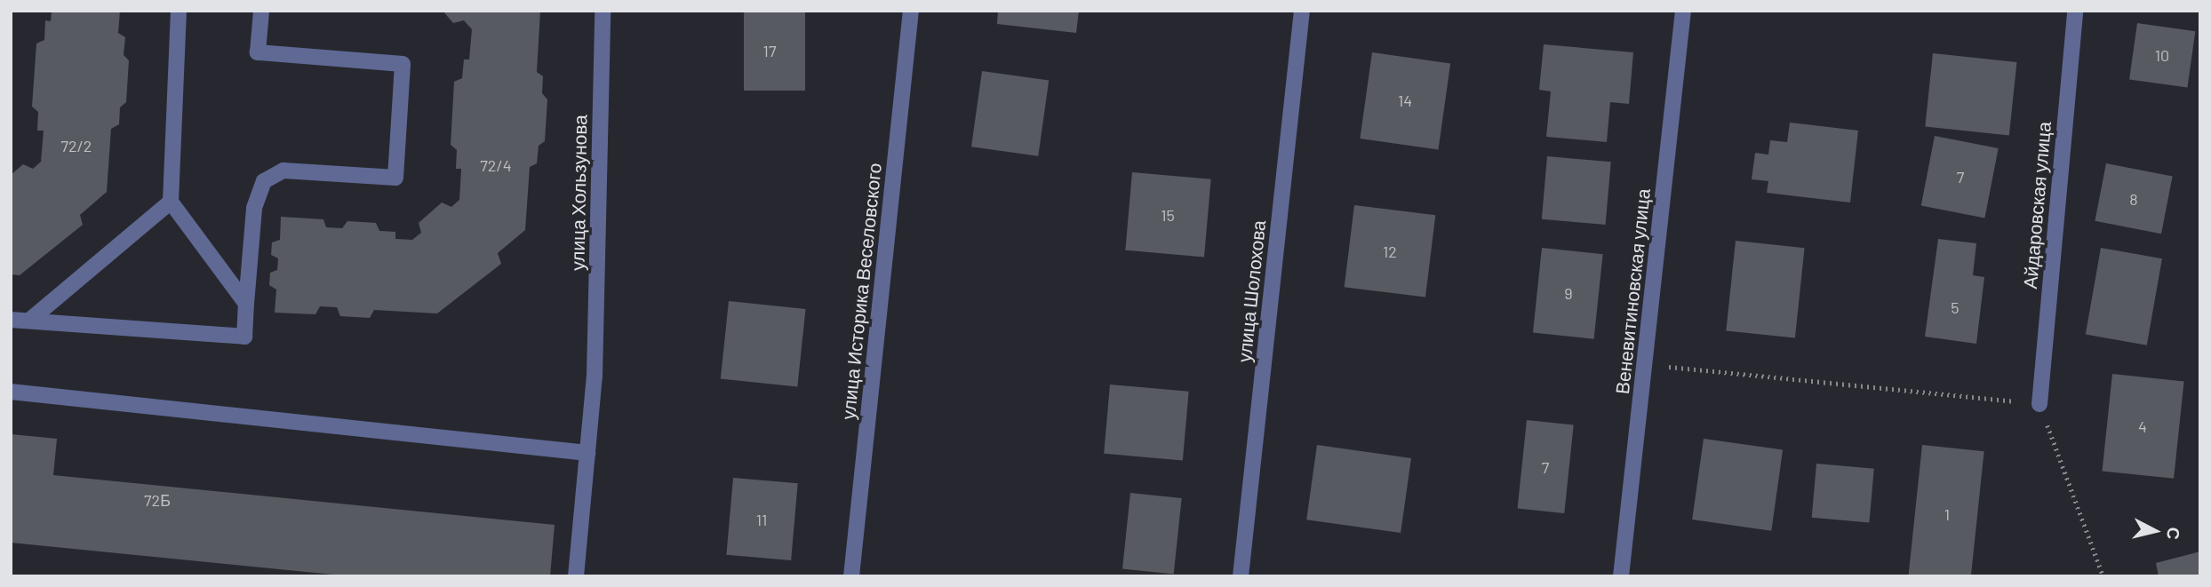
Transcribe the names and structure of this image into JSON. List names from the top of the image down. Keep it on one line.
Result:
{"streets":{"street":["улица Хользунова","Айдаровская улица","улица Историка Веселовского","улица Шолохова","Веневитиновская улица"]},"house_numbers":["17","10","14","72/2","72/4","7","8","15","12","9","5","4","7","72Б","1","11"],"north":"right"}
